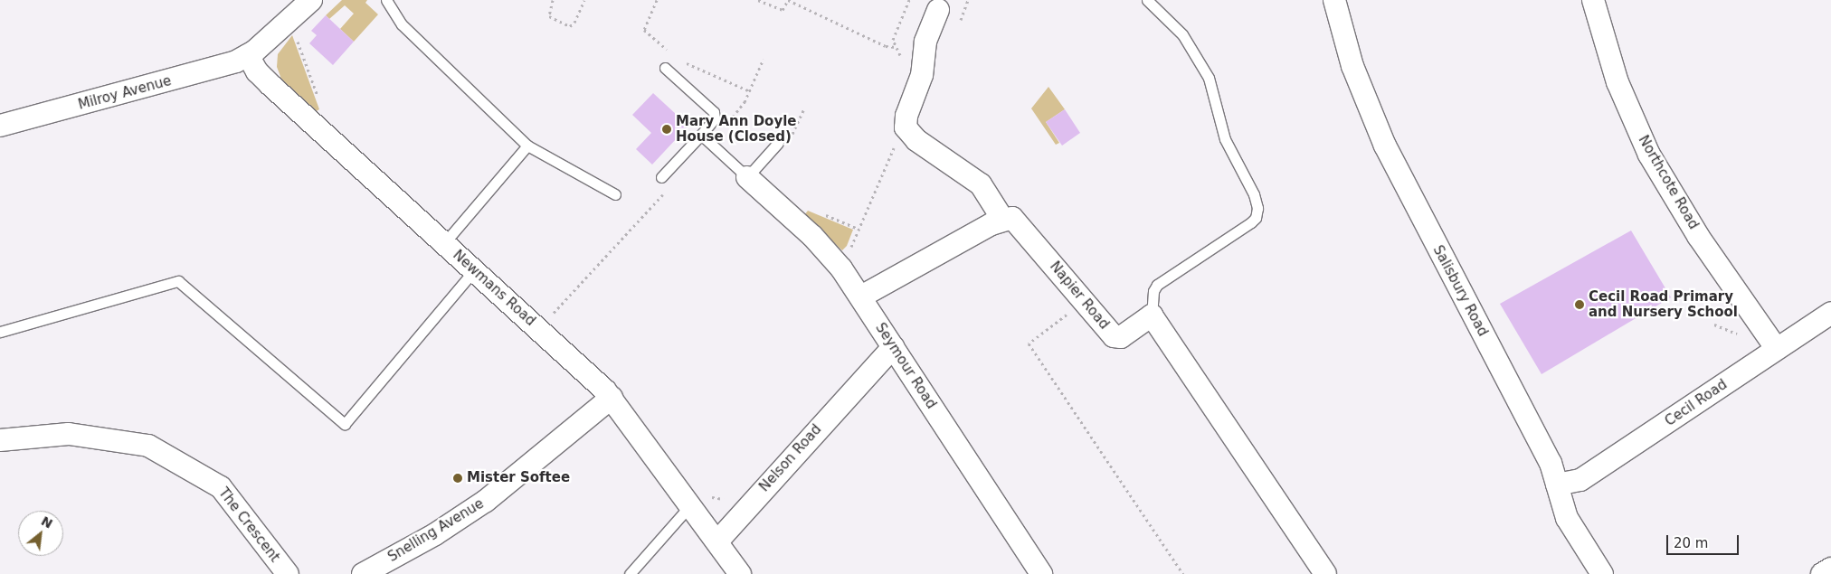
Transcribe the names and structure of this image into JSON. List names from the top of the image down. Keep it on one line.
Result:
{"streets":{"street":["Milroy Avenue","Northcote Road","Newmans Road","Salisbury Road","Napier Road","Seymour Road","Cecil Road","Nelson Road","The Crescent","Snelling Avenue"]},"crossings":[["Milroy Avenue","Newmans Road"],["Northcote Road","Cecil Road"],["Newmans Road","Nelson Road"],["Newmans Road","Snelling Avenue"],["Salisbury Road","Cecil Road"],["Seymour Road","Nelson Road"]],"places":["Mary Ann Doyle House (Closed)","Cecil Road Primary and Nursery School","Mister Softee"],"scale_bar":"20 m","north":"top right"}
